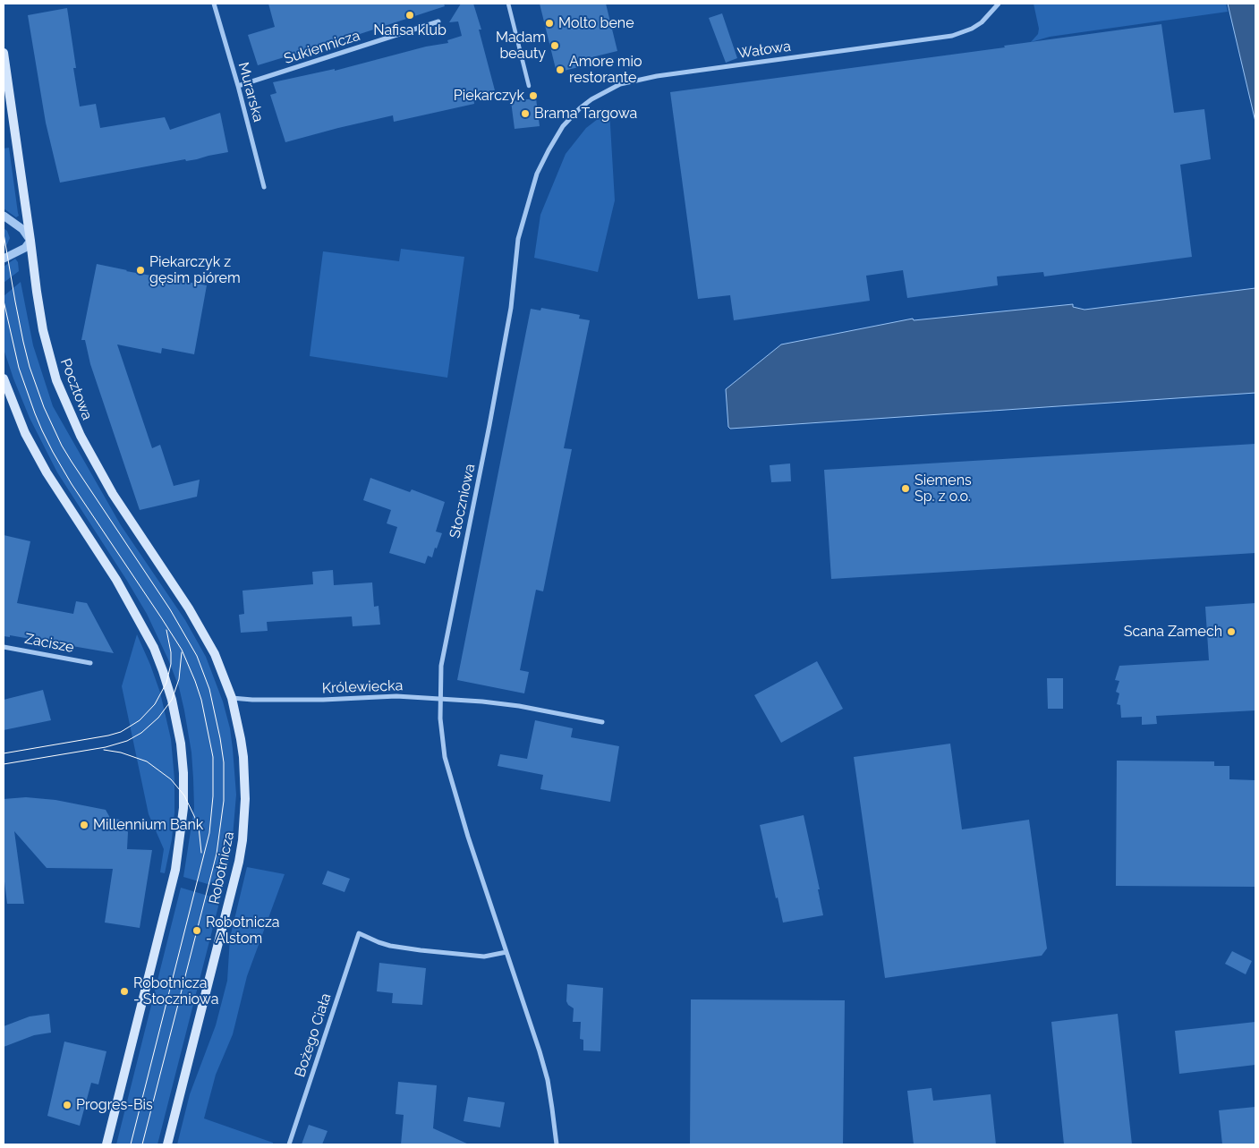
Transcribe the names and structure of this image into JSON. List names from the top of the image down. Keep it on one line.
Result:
{"streets":{"main road":["Pocztowa","Robotnicza"],"street":["Sukiennicza","Wałowa","Murarska","Stoczniowa","Zacisze","Królewiecka","Bożego Ciała"]},"crossings":[["Sukiennicza","Murarska"],["Wałowa","Stoczniowa"],["Pocztowa","Królewiecka"],["Pocztowa","Robotnicza"],["Stoczniowa","Królewiecka"],["Stoczniowa","Bożego Ciała"],["Królewiecka","Robotnicza"]],"places":["Nafisa klub","Molto bene","Madam beauty","Amore mio restorante","Piekarczyk","Brama Targowa","Piekarczyk z gęsim piórem","Siemens Sp. z o.o.","Scana Zamech","Millennium Bank","Robotnicza - Alstom","Robotnicza - Stoczniowa","Progres-Bis"]}
